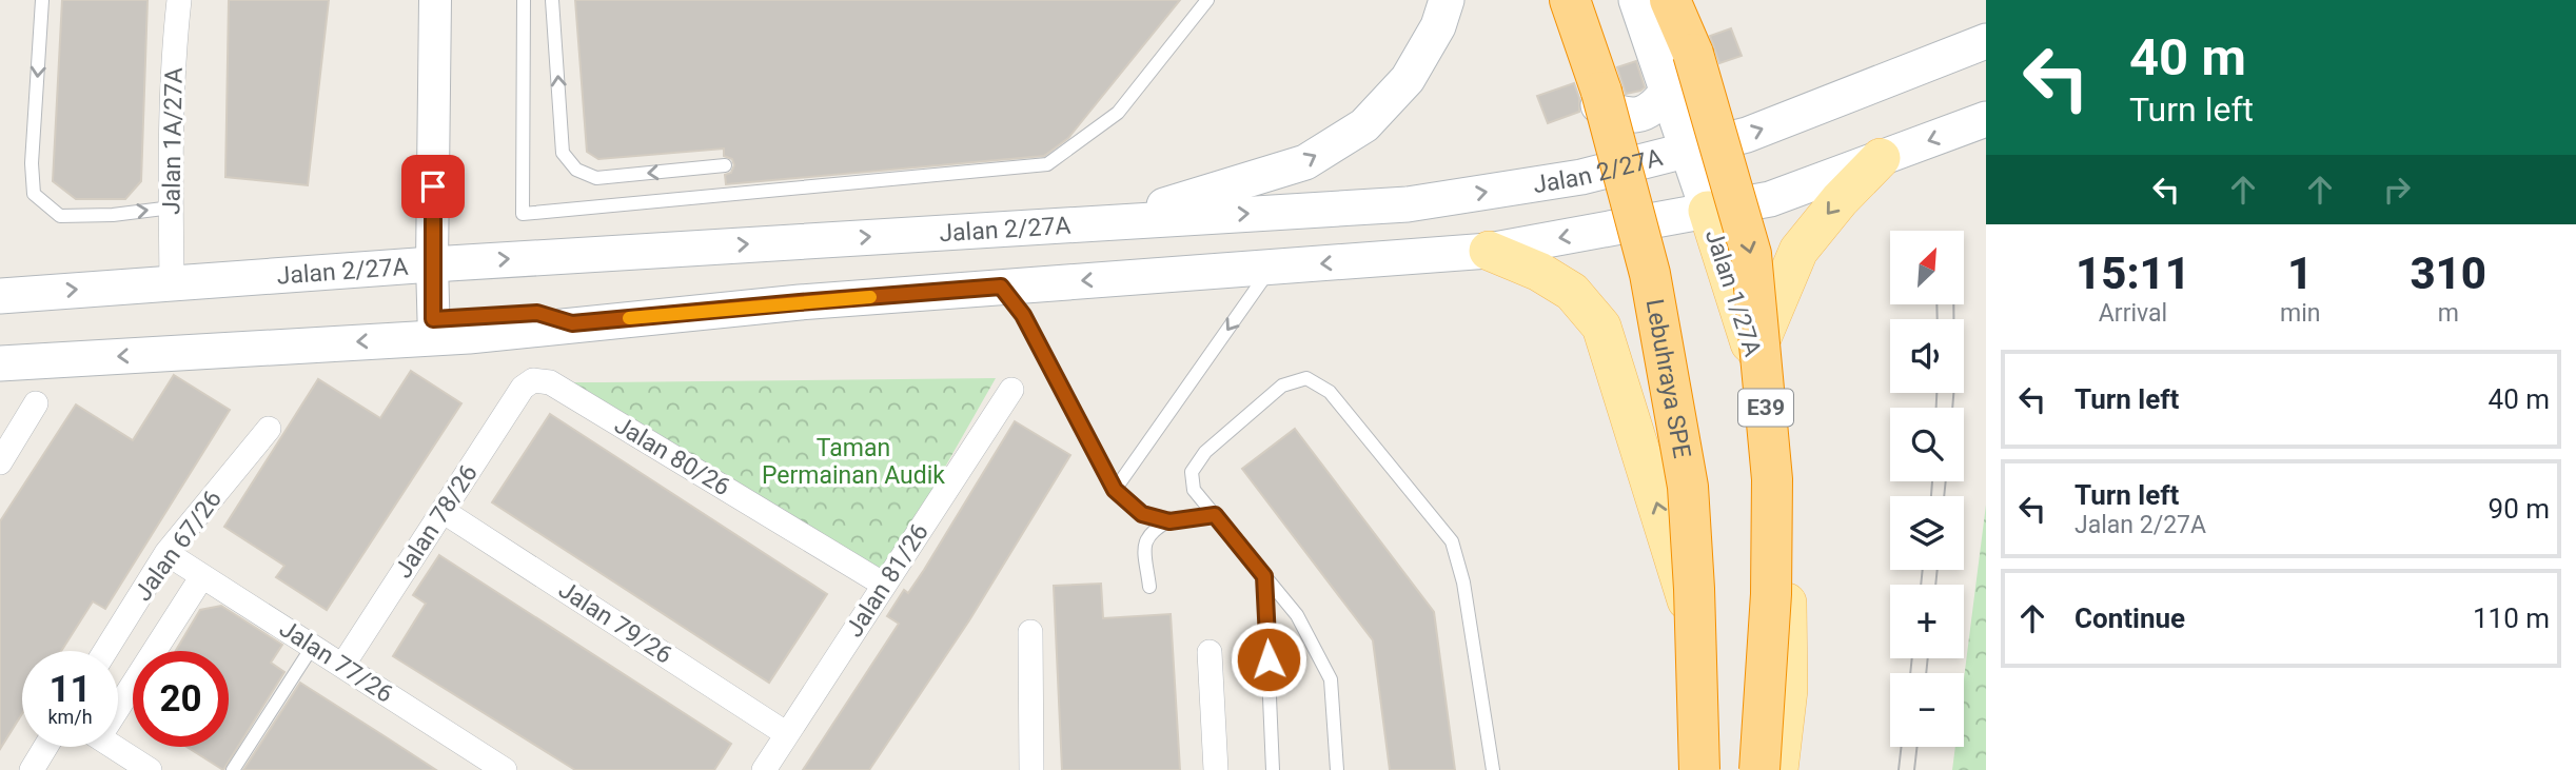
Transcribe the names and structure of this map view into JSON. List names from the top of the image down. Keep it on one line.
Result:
{"streets":{"highway":["Lebuhraya SPE","E39"],"main road":["Jalan 2/27A","Jalan 1/27A"],"street":["Jalan 1A/27A","Jalan 80/26","Jalan 78/26","Jalan 67/26","Jalan 81/26","Jalan 79/26","Jalan 77/26"]},"crossings":[["Jalan 1A/27A","Jalan 2/27A"],["Jalan 2/27A","Jalan 1/27A"],["Jalan 80/26","Jalan 78/26"],["Jalan 80/26","Jalan 81/26"],["Jalan 78/26","Jalan 79/26"],["Jalan 78/26","Jalan 77/26"],["Jalan 67/26","Jalan 77/26"],["Jalan 81/26","Jalan 79/26"]],"parks":["Taman Permainan Audik"],"north":"top right","page":{"turn":["40 m","Turn left"],"eta":["15:11","Arrival","1","min","310","m"],"map_buttons":["+","−"],"list":[{"name":"Turn left","value":"40 m"},{"name":"Turn left","note":"Jalan 2/27A","value":"90 m"},{"name":"Continue","value":"110 m"}],"speed":"11 km/h","limit":"20"}}
